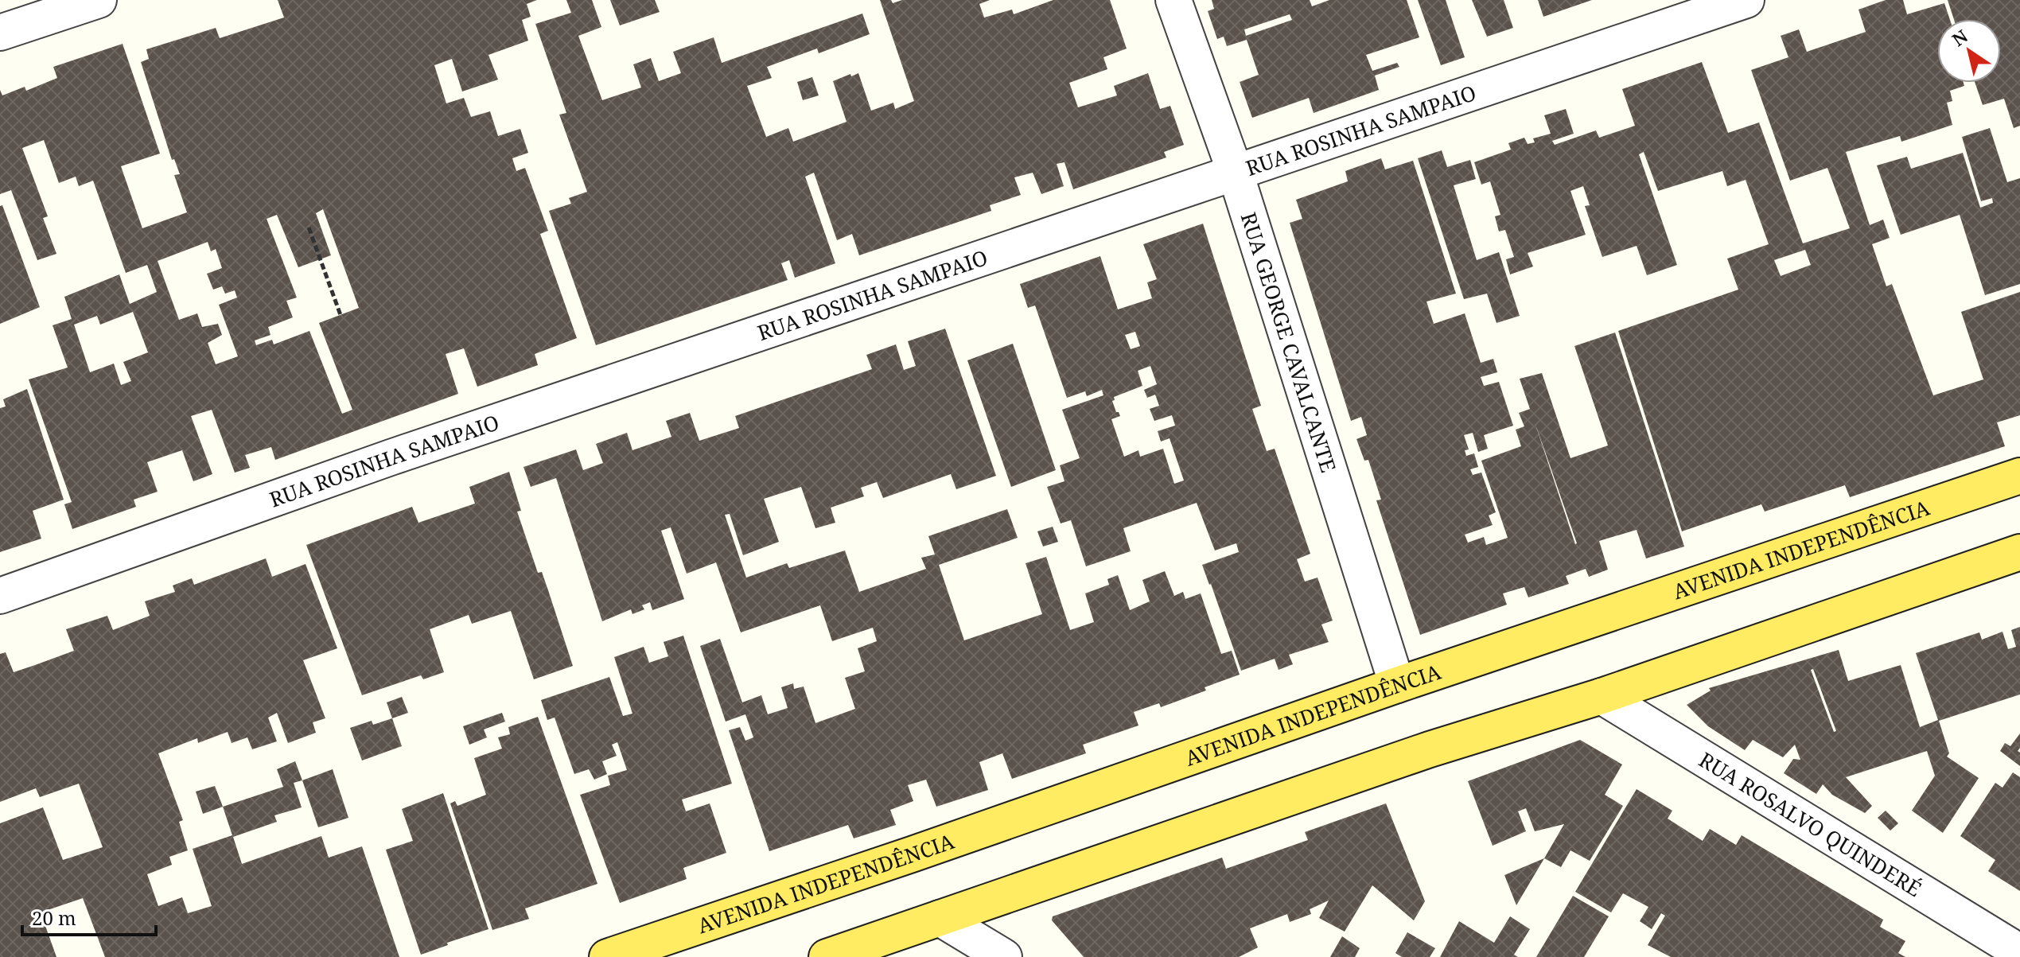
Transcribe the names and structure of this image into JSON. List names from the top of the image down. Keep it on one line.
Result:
{"streets":{"main road":["AVENIDA INDEPENDÊNCIA"],"street":["RUA ROSINHA SAMPAIO","RUA GEORGE CAVALCANTE","RUA ROSALVO QUINDERÉ"]},"crossings":[["RUA ROSINHA SAMPAIO","RUA GEORGE CAVALCANTE"],["RUA GEORGE CAVALCANTE","AVENIDA INDEPENDÊNCIA"]],"scale_bar":"20 m","north":"top left"}
